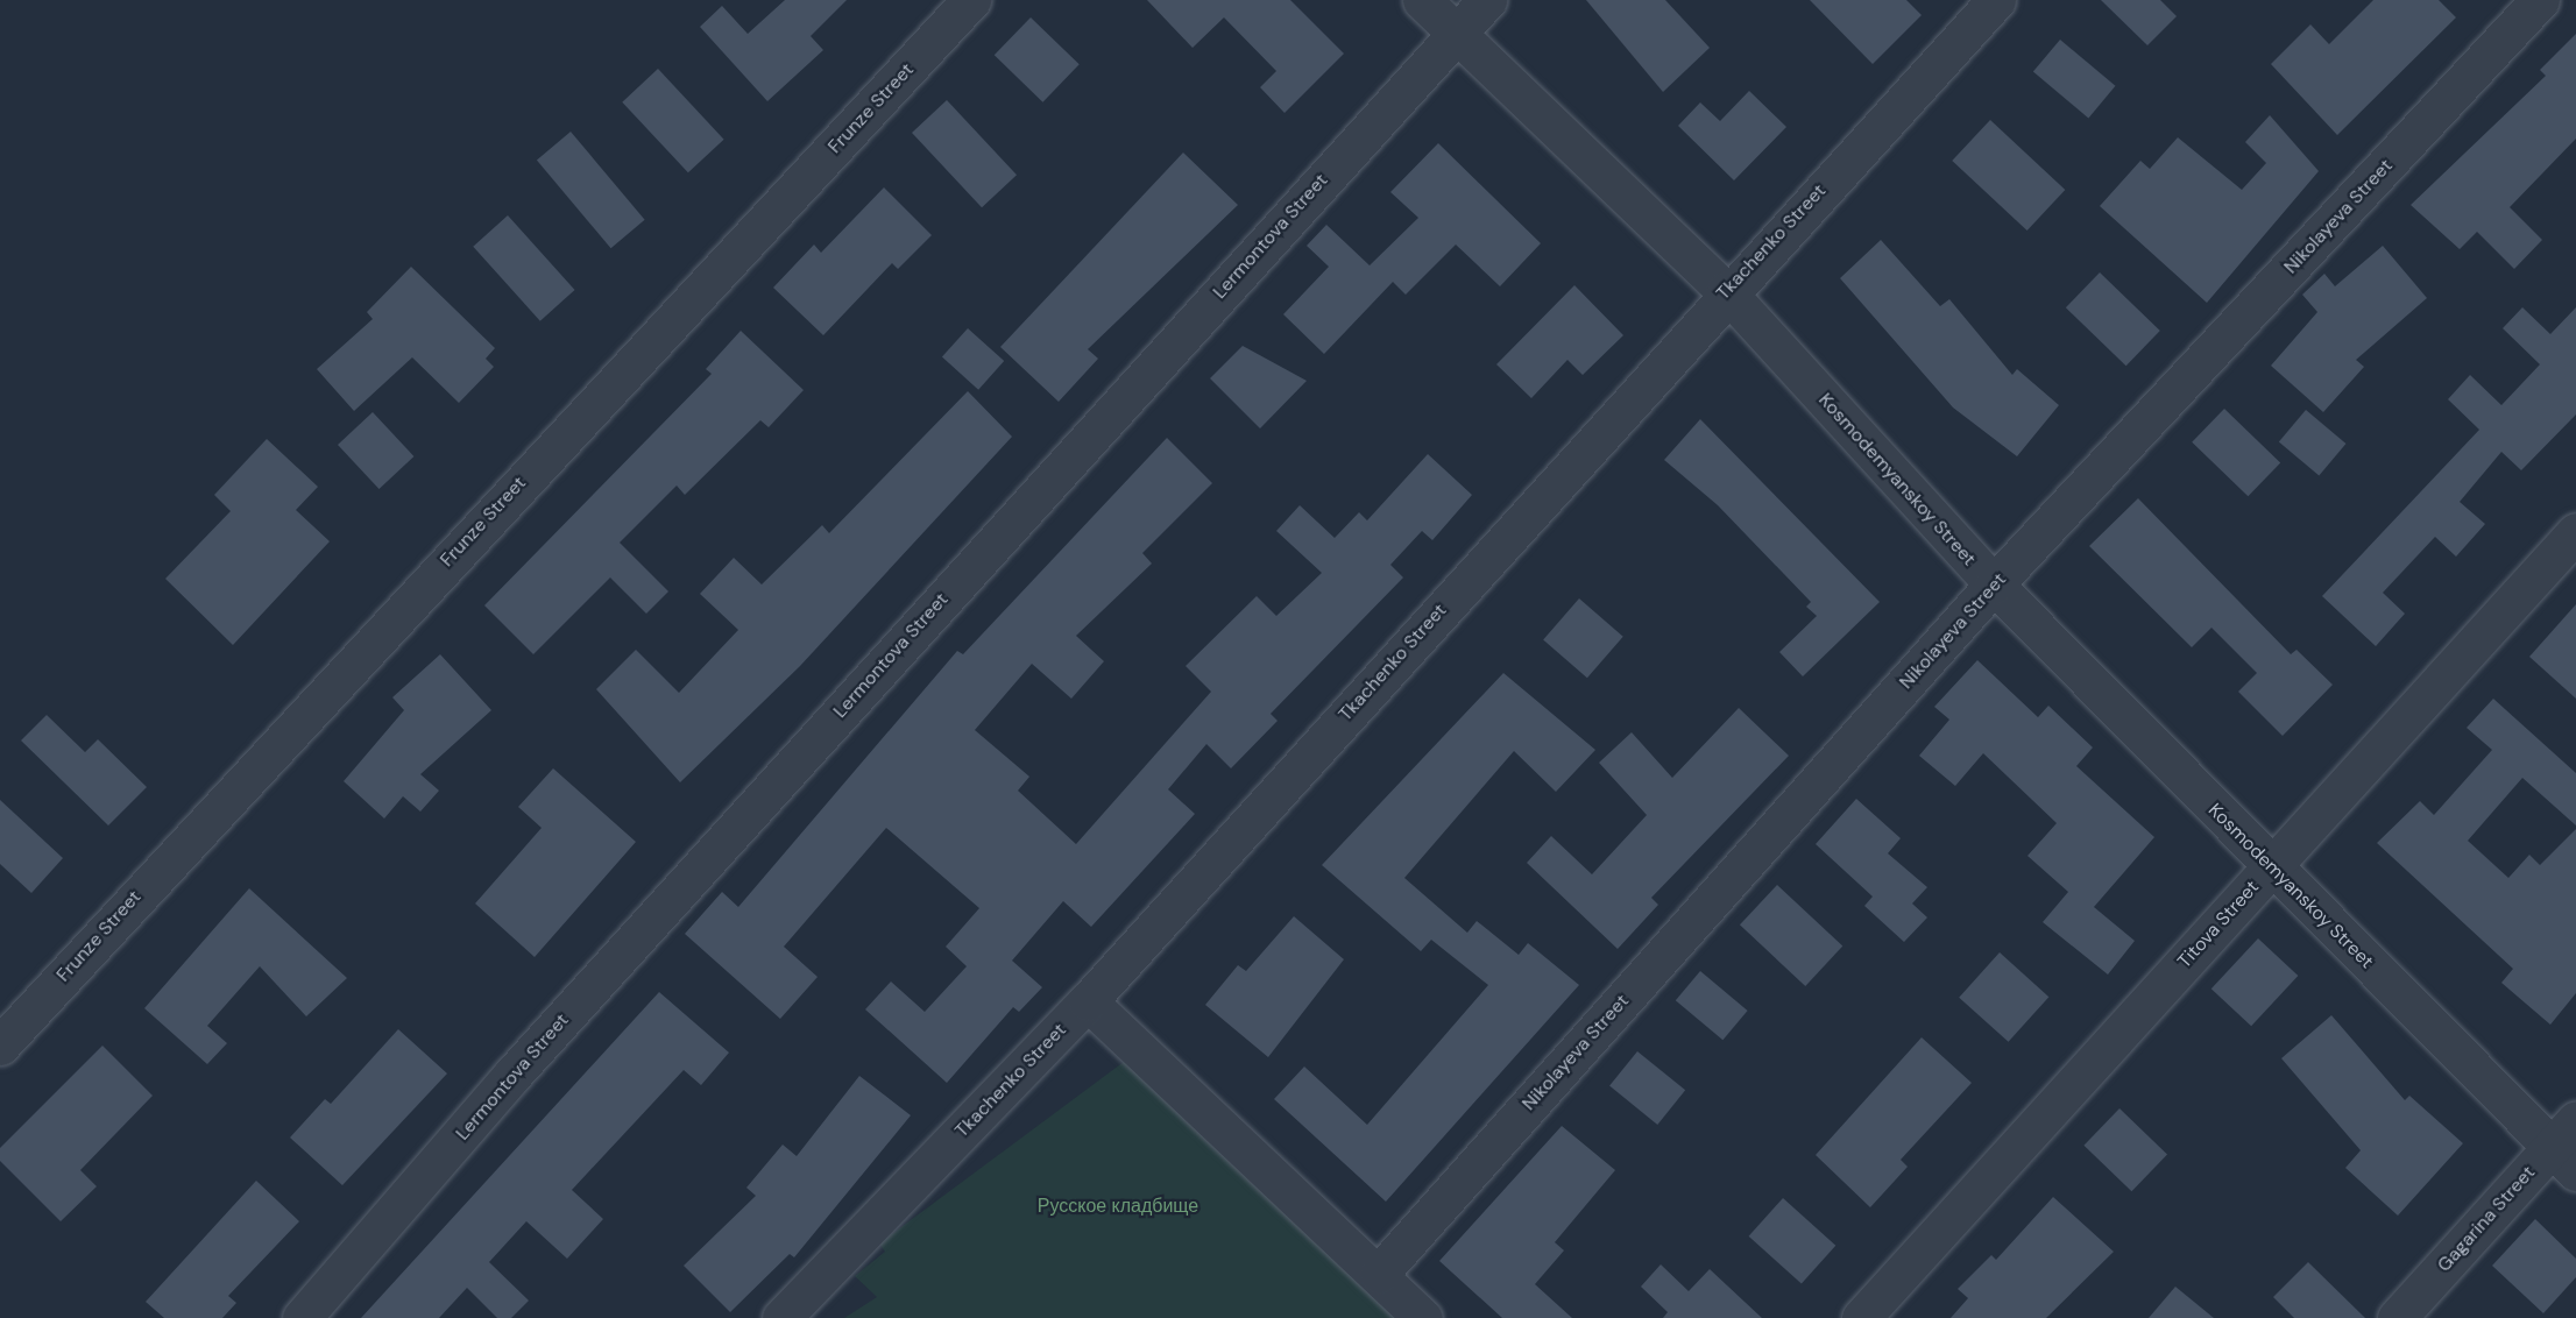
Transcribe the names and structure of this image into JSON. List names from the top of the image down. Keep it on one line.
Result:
{"streets":{"street":["Frunze Street","Nikolayeva Street","Lermontova Street","Tkachenko Street","Kosmodemyanskoy Street","Titova Street","Gagarina Street"]},"crossings":[["Nikolayeva Street","Kosmodemyanskoy Street"],["Lermontova Street","Kosmodemyanskoy Street"],["Tkachenko Street","Kosmodemyanskoy Street"],["Kosmodemyanskoy Street","Titova Street"],["Kosmodemyanskoy Street","Gagarina Street"]],"parks":["Русское кладбище"]}
